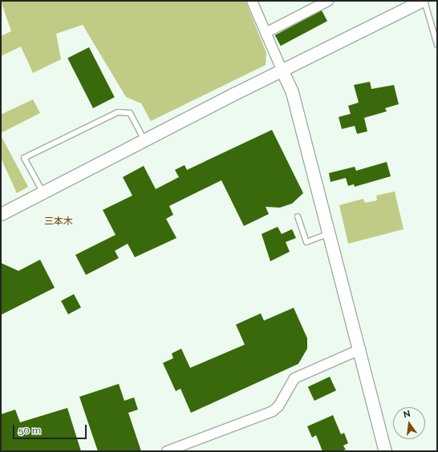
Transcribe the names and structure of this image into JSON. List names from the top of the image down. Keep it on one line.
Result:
{"districts":["三本木"],"scale_bar":"50 m","north":"top"}
